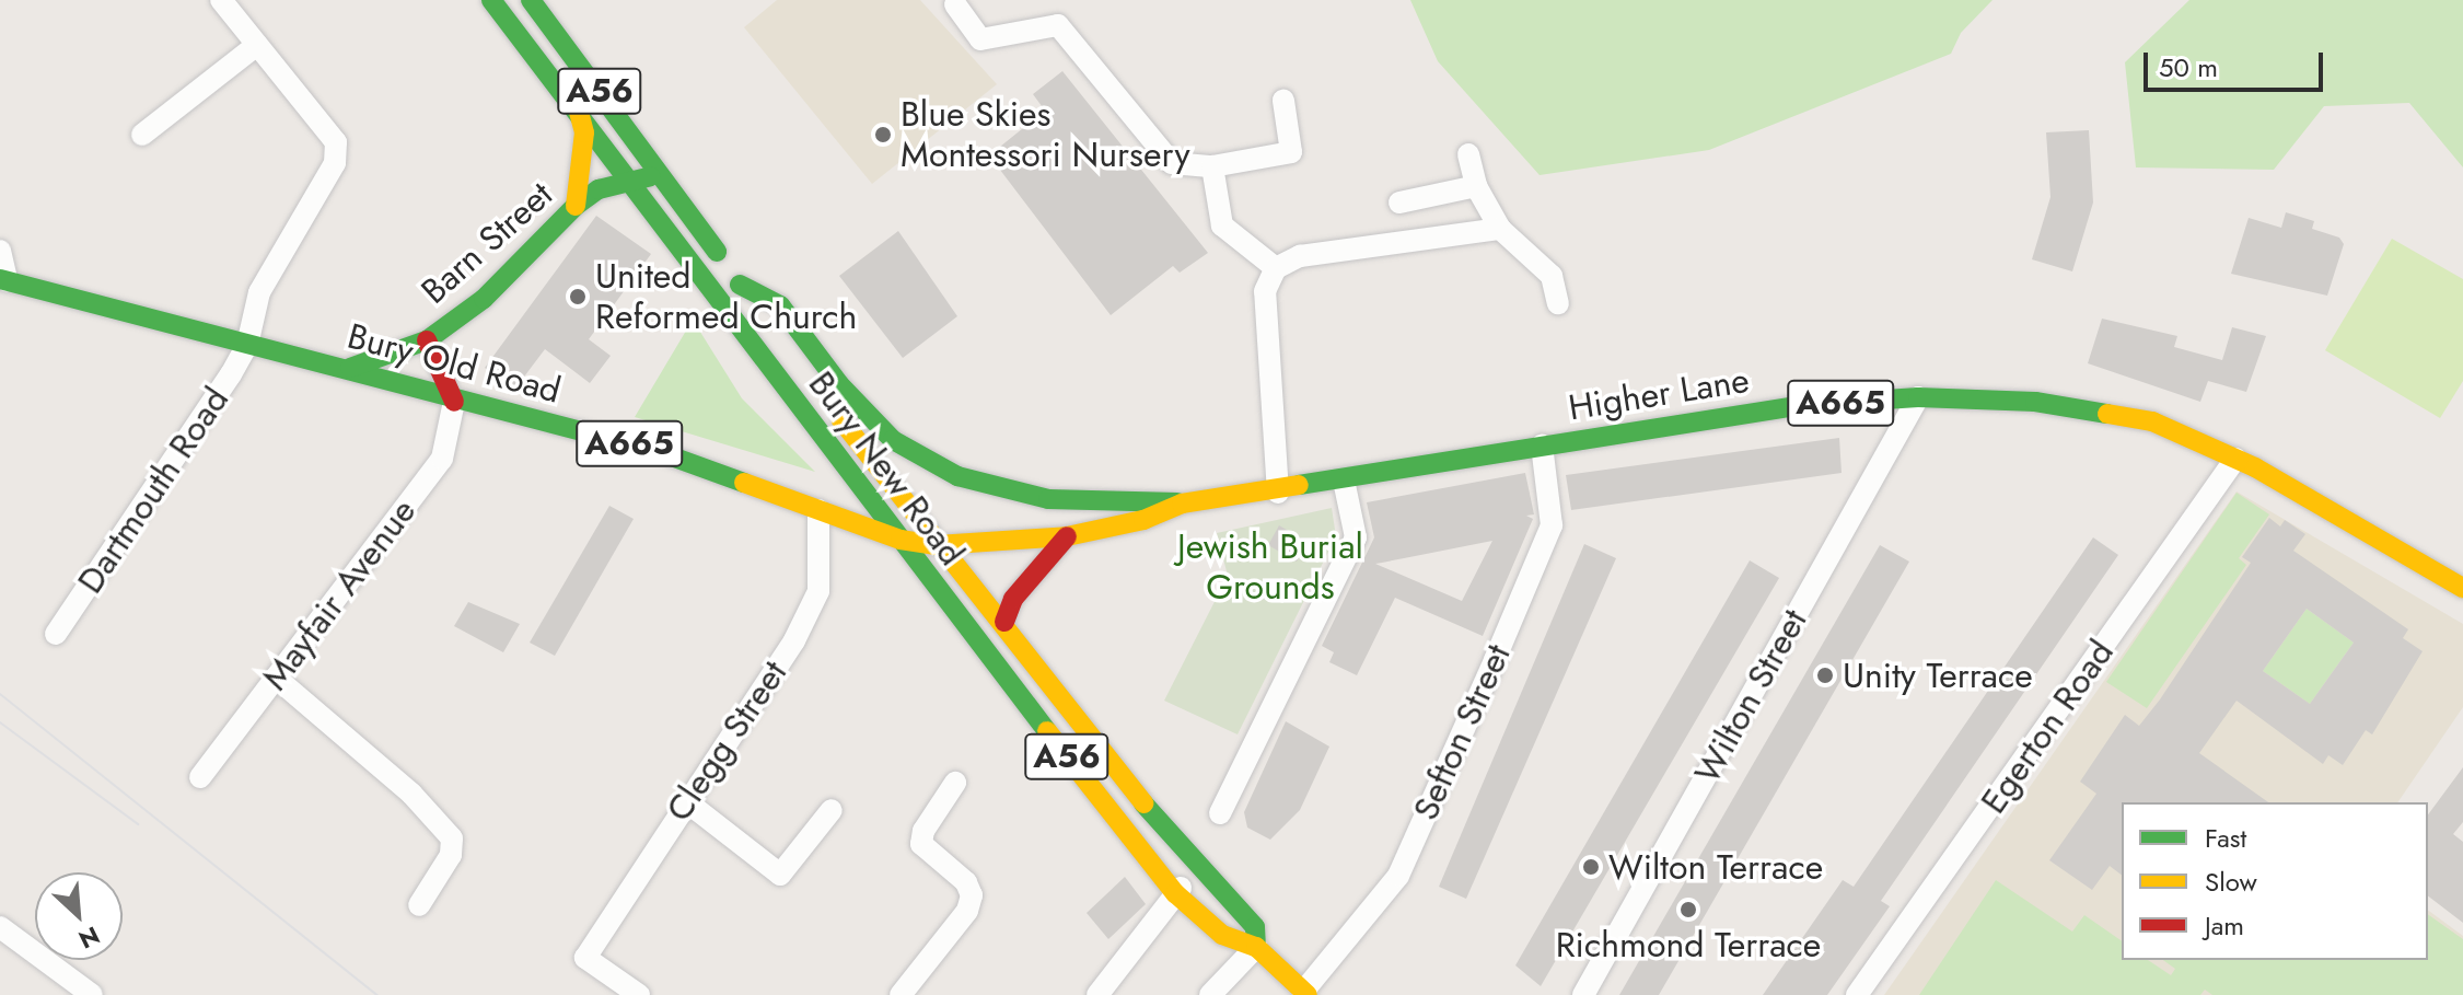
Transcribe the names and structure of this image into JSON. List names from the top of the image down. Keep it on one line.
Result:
{"streets":{"main road":["A56","Barn Street","Bury Old Road","Higher Lane","A665","Bury New Road"],"street":["Dartmouth Road","Mayfair Avenue","Wilton Street","Egerton Road","Sefton Street","Clegg Street"]},"crossings":[["Barn Street","Bury Old Road"],["Barn Street","Bury New Road"],["Bury Old Road","Higher Lane"],["Bury Old Road","Bury New Road"],["Bury Old Road","Dartmouth Road"],["Bury Old Road","Mayfair Avenue"],["Bury Old Road","Clegg Street"],["Higher Lane","Bury New Road"],["Higher Lane","Wilton Street"],["Higher Lane","Egerton Road"],["Higher Lane","Sefton Street"],["Bury New Road","Sefton Street"]],"parks":["Jewish Burial Grounds"],"places":["Blue Skies Montessori Nursery","United Reformed Church","Unity Terrace","Wilton Terrace","Richmond Terrace"],"legend":["Fast","Slow","Jam"],"scale_bar":"50 m","north":"bottom right"}
